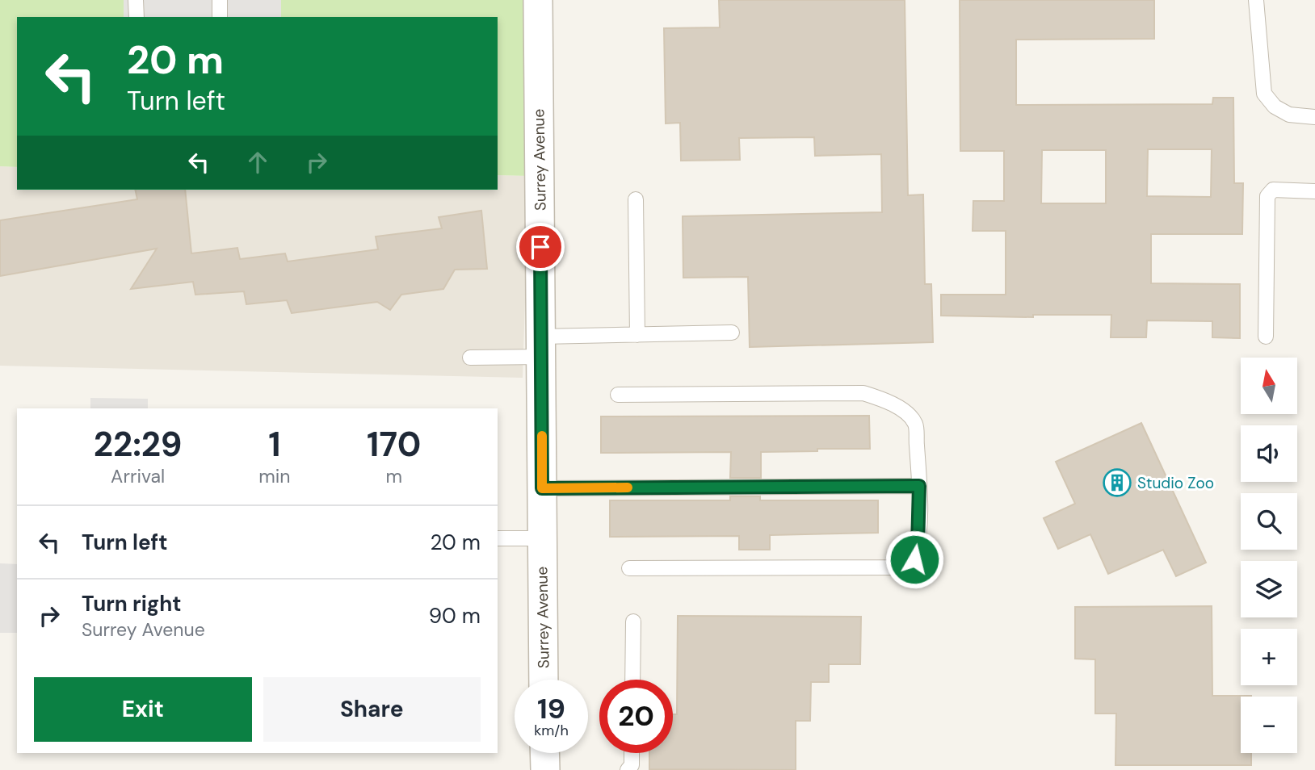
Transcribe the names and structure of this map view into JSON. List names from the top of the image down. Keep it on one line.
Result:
{"streets":{"street":["Surrey Avenue"]},"places":{"building":["Studio Zoo"]},"north":"top","page":{"turn":["20 m","Turn left"],"map_buttons":["+","−"],"eta":["22:29","Arrival","1","min","170","m"],"list":[{"name":"Turn left","value":"20 m"},{"name":"Turn right","note":"Surrey Avenue","value":"90 m"}],"buttons":["Exit","Share"],"speed":"19 km/h","limit":"20"}}
